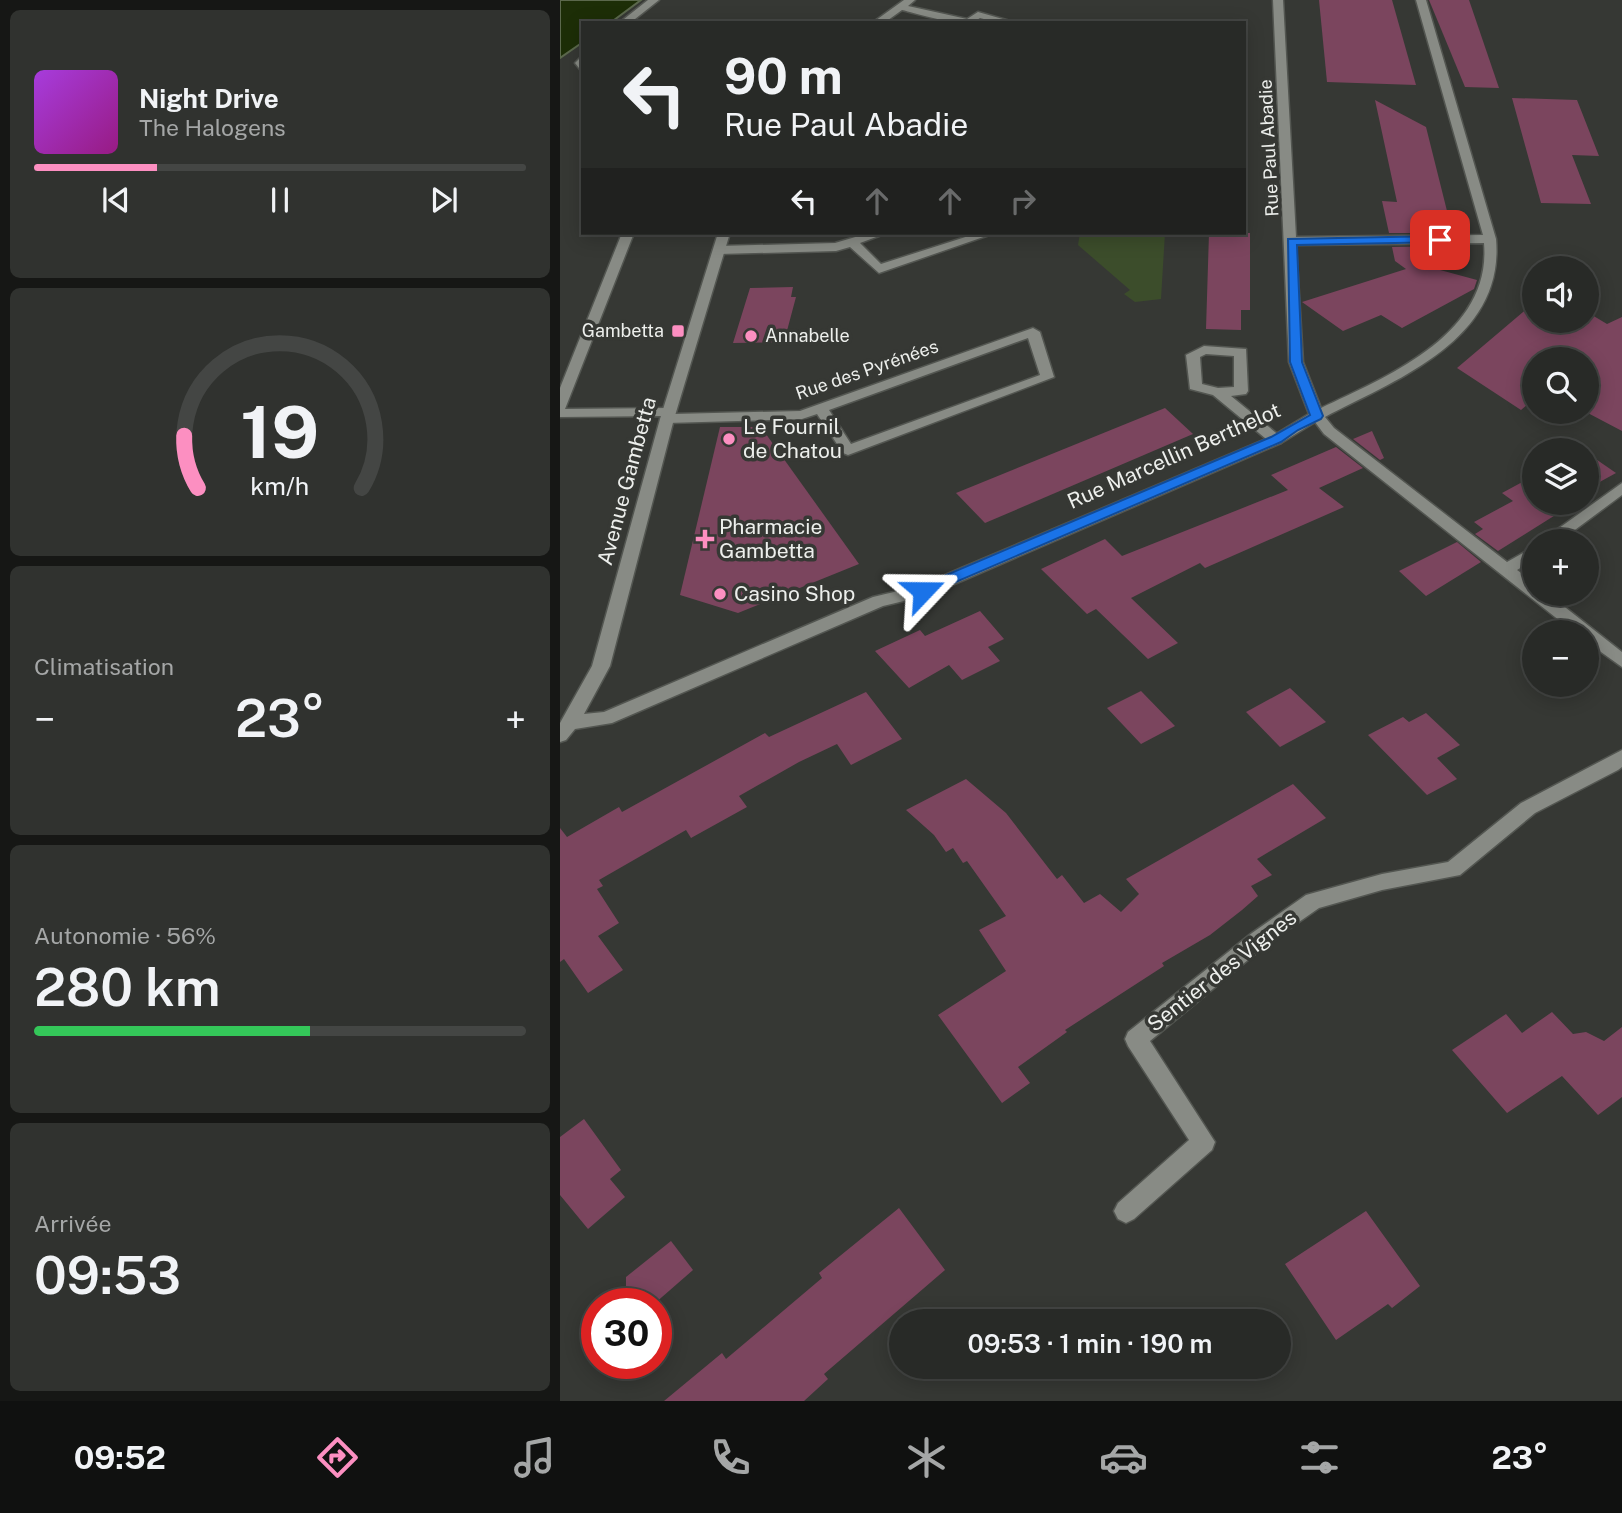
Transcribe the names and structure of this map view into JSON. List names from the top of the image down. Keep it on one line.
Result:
{"streets":{"street":["Rue Paul Abadie","Rue des Pyrénées","Rue Marcellin Berthelot","Avenue Gambetta","Sentier des Vignes"]},"crossings":[["Rue Paul Abadie","Rue Marcellin Berthelot"],["Rue des Pyrénées","Avenue Gambetta"],["Rue Marcellin Berthelot","Avenue Gambetta"]],"places":{"transit":["Gambetta"],"other":["Annabelle","Le Fournil de Chatou","Casino Shop"],"health":["Pharmacie Gambetta"]},"page":{"turn":["90 m","Rue Paul Abadie"],"song":["Night Drive","The Halogens"],"map_buttons":["+","−"],"tile":["Climatisation",["Autonomie · 56%","280 km"],["Arrivée","09:53"]],"heat":["−","23°","+"],"limit":"30","trip":"09:53 · 1 min · 190 m","tabs":["09:52","23°"],"gauge":["19","km/h"]}}
